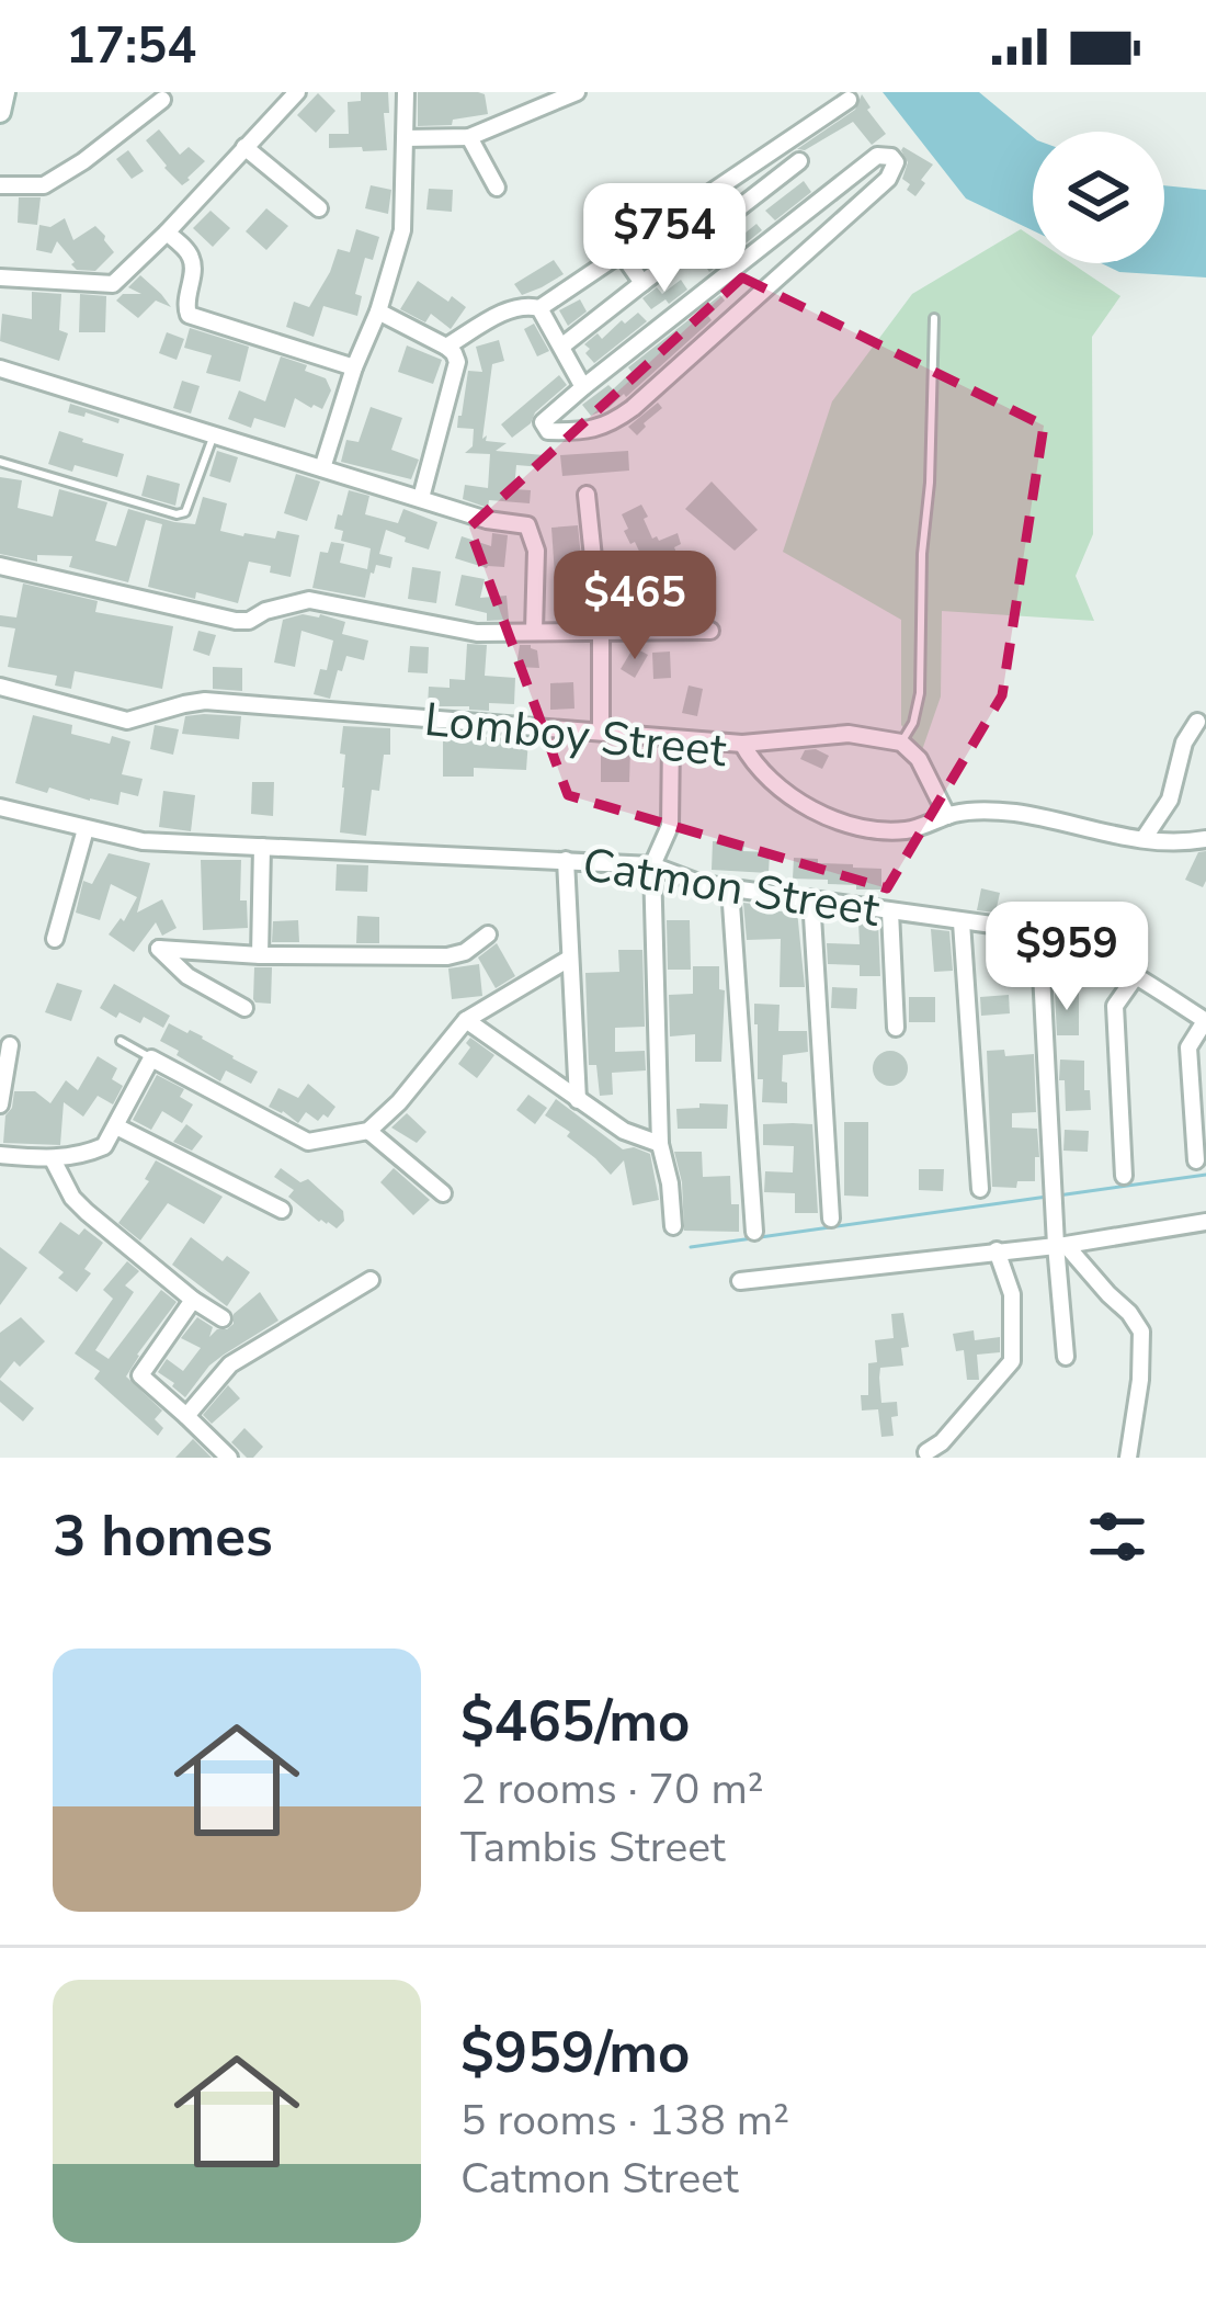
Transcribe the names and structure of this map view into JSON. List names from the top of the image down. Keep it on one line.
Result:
{"streets":{"street":["Lomboy Street","Catmon Street"]},"page":{"status":"17:54","price":["$754","$465","$959"],"heading":"3 homes","list":[{"name":"$465/mo","note":"2 rooms · 70 m² · Tambis Street"},{"name":"$959/mo","note":"5 rooms · 138 m² · Catmon Street"}]}}
